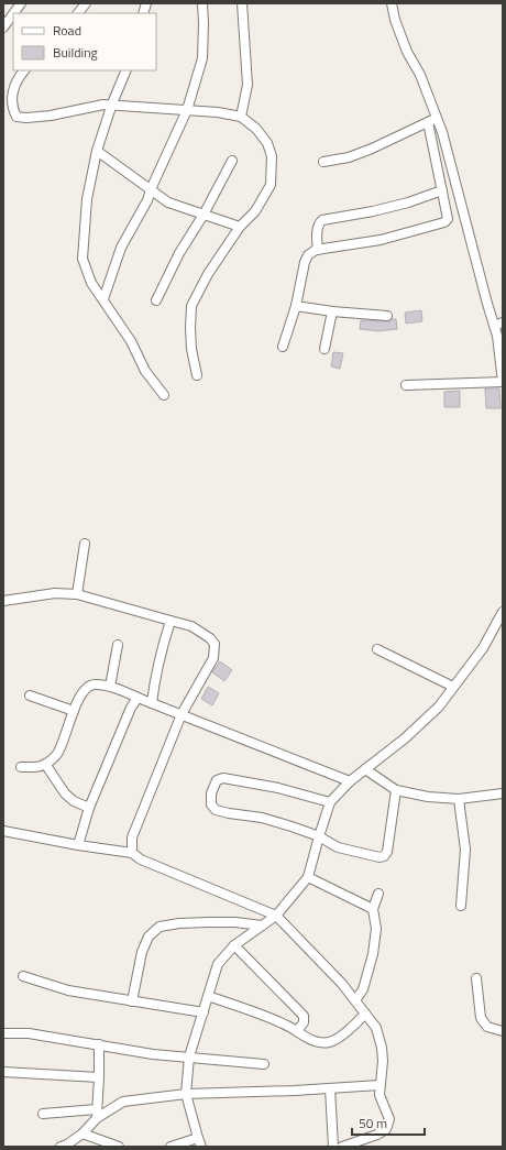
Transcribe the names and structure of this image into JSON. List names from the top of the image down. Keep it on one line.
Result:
{"legend":["Road","Building"],"scale_bar":"50 m"}
